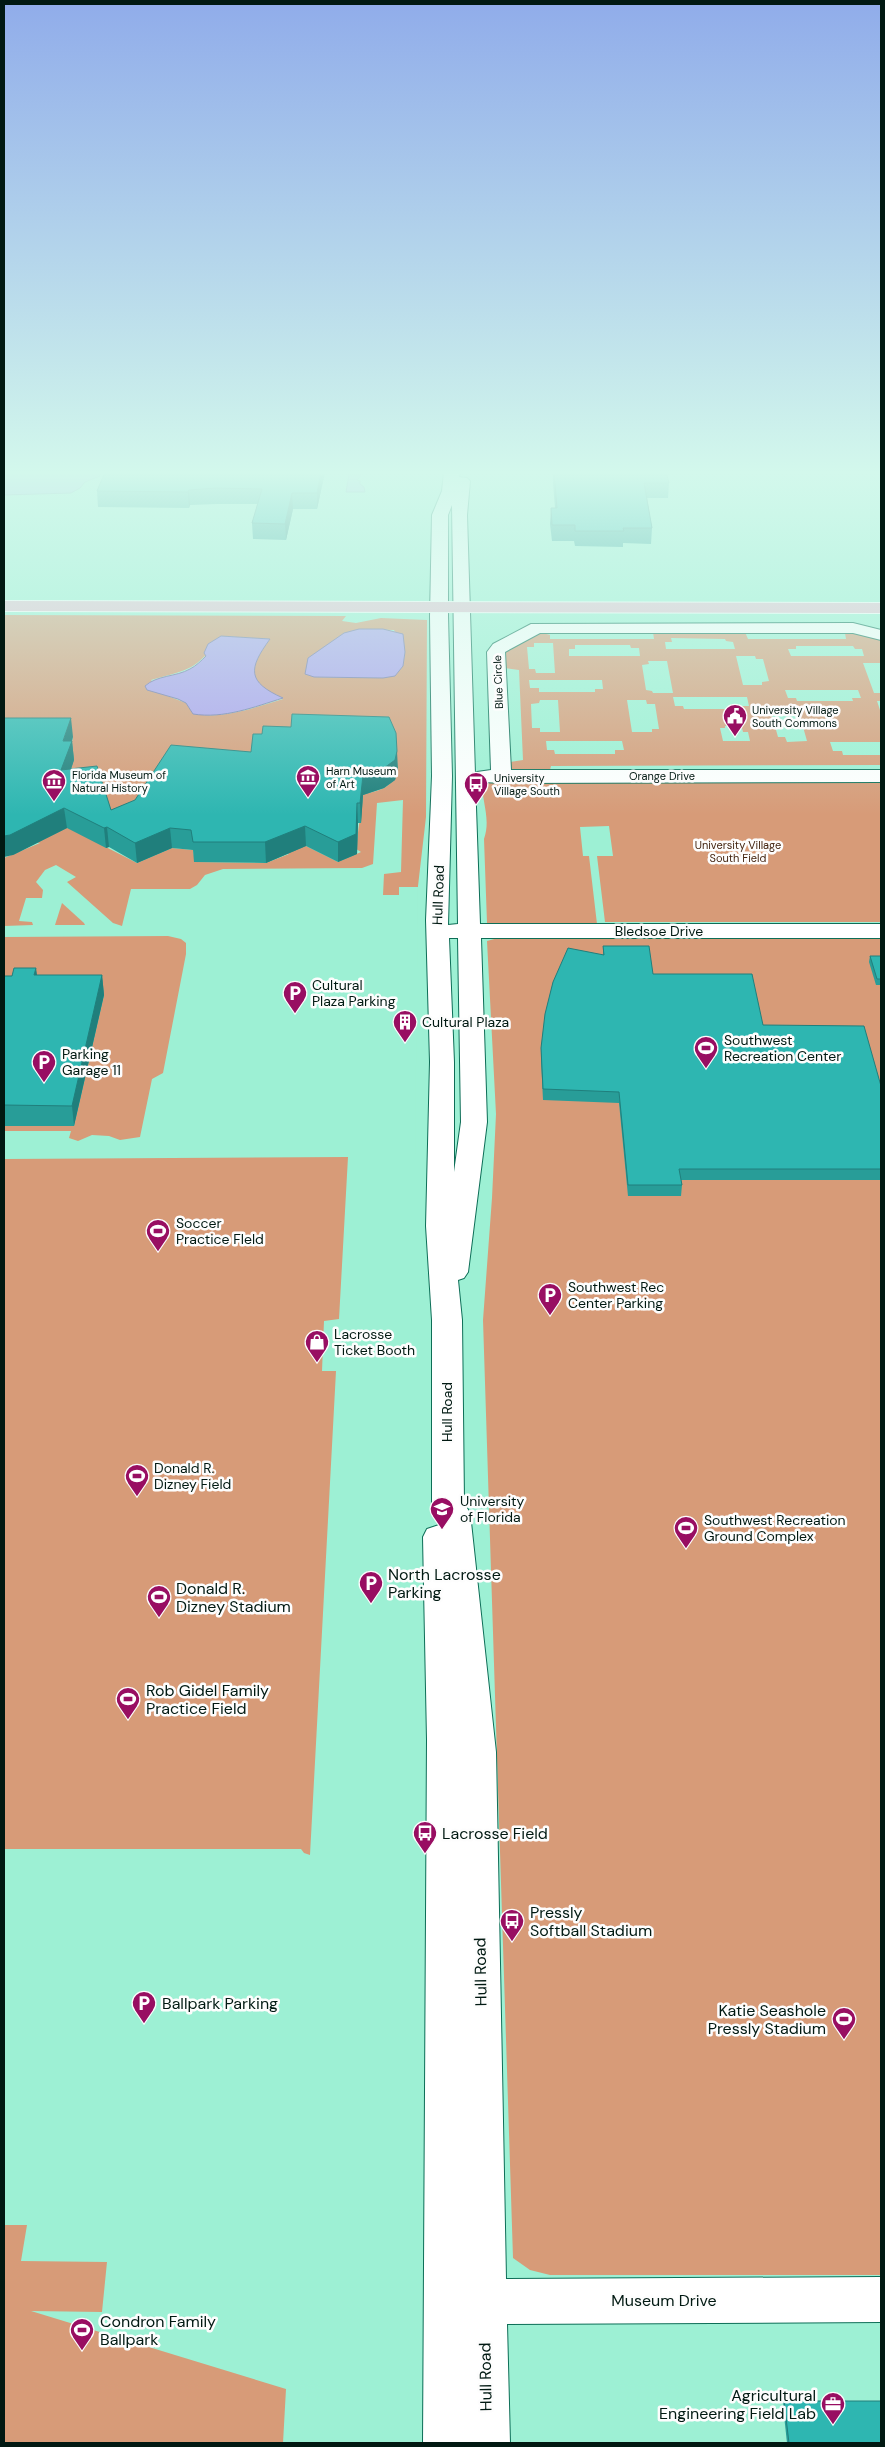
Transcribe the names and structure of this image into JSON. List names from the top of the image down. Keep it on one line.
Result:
{"streets":{"street":["Blue Circle","Orange Drive","Hull Road","Bledsoe Drive","Museum Drive"]},"crossings":[["Blue Circle","Orange Drive"],["Orange Drive","Hull Road"],["Hull Road","Bledsoe Drive"],["Hull Road","Museum Drive"]],"parks":["University Village South Field"],"places":{"public building":["University Village South Commons"],"museum":["Harn Museum of Art","Florida Museum of Natural History"],"bus stop":["University Village South","Lacrosse Field","Pressly Softball Stadium"],"parking":["Cultural Plaza Parking","Parking Garage 11","Southwest Rec Center Parking","North Lacrosse Parking","Ballpark Parking"],"building":["Cultural Plaza"],"sports":["Southwest Recreation Center","Soccer Practice FIeld","Donald R. Dizney Field","Southwest Recreation Ground Complex","Donald R. Dizney Stadium","Rob Gidel Family Practice Field","Katie Seashole Pressly Stadium","Condron Family Ballpark"],"shop":["Lacrosse Ticket Booth"],"school or university":["University of Florida"],"office":["Agricultural Engineering Field Lab"]}}
